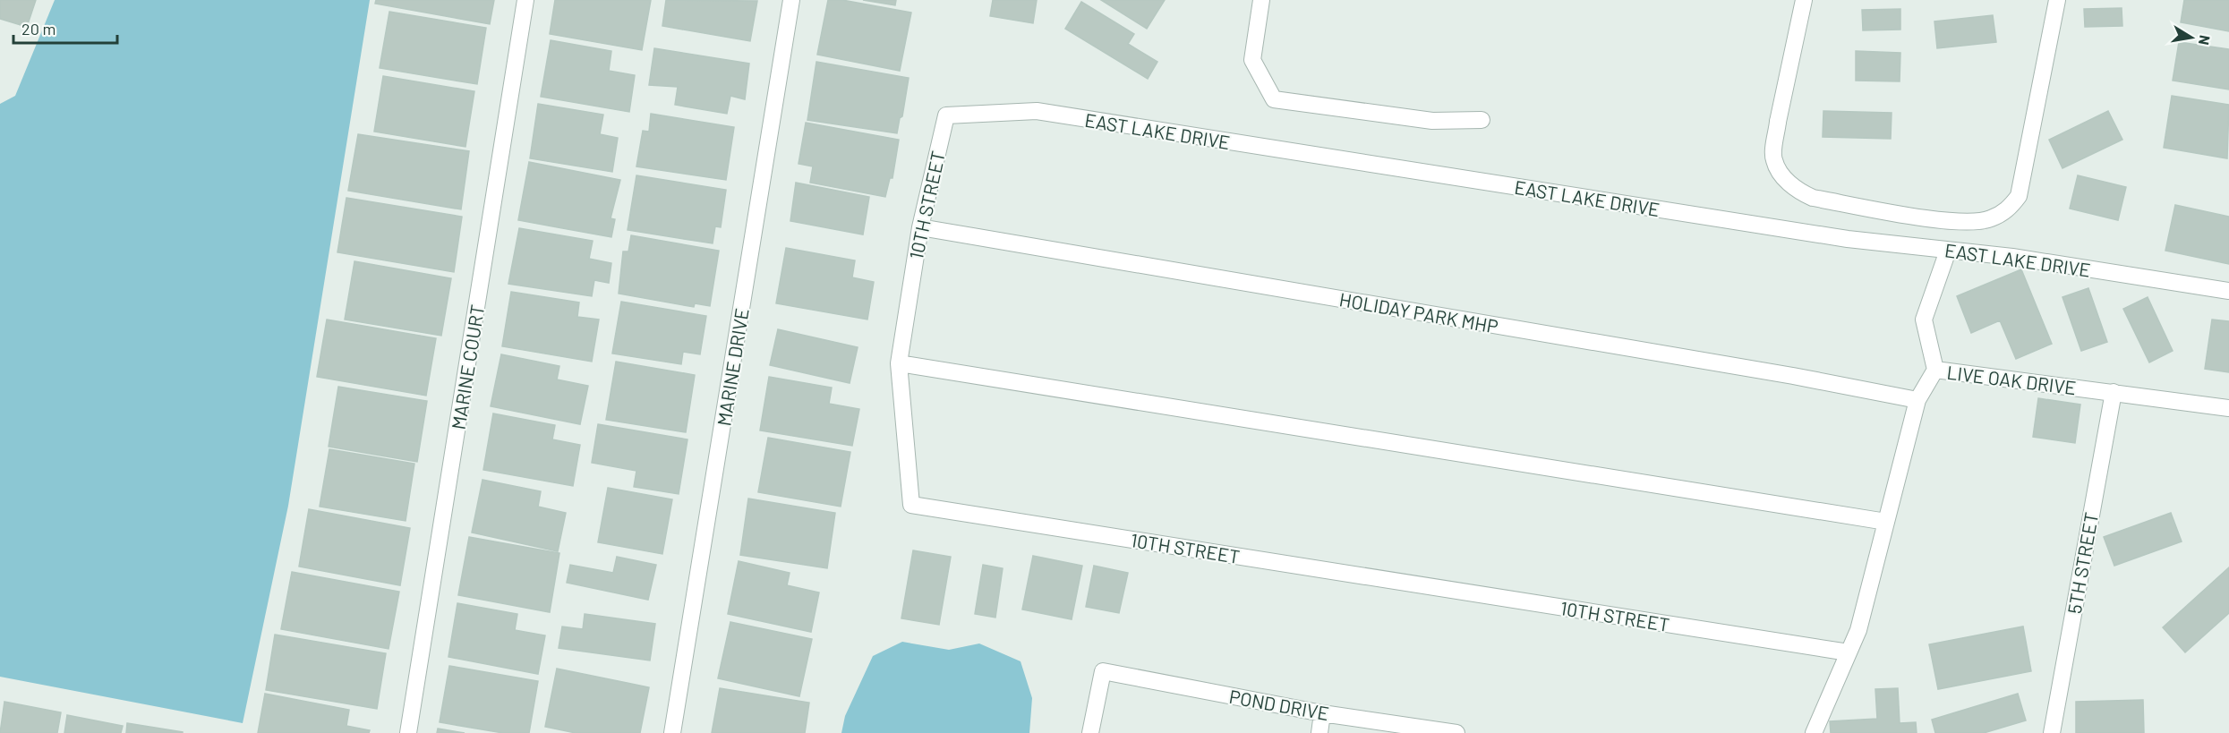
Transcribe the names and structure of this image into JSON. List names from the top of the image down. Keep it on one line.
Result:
{"streets":{"street":["EAST LAKE DRIVE","10TH STREET","HOLIDAY PARK MHP","MARINE COURT","MARINE DRIVE","LIVE OAK DRIVE","5TH STREET","POND DRIVE"]},"crossings":[["EAST LAKE DRIVE","10TH STREET"],["10TH STREET","HOLIDAY PARK MHP"],["10TH STREET","LIVE OAK DRIVE"],["HOLIDAY PARK MHP","LIVE OAK DRIVE"],["LIVE OAK DRIVE","5TH STREET"]],"scale_bar":"20 m","north":"right"}
